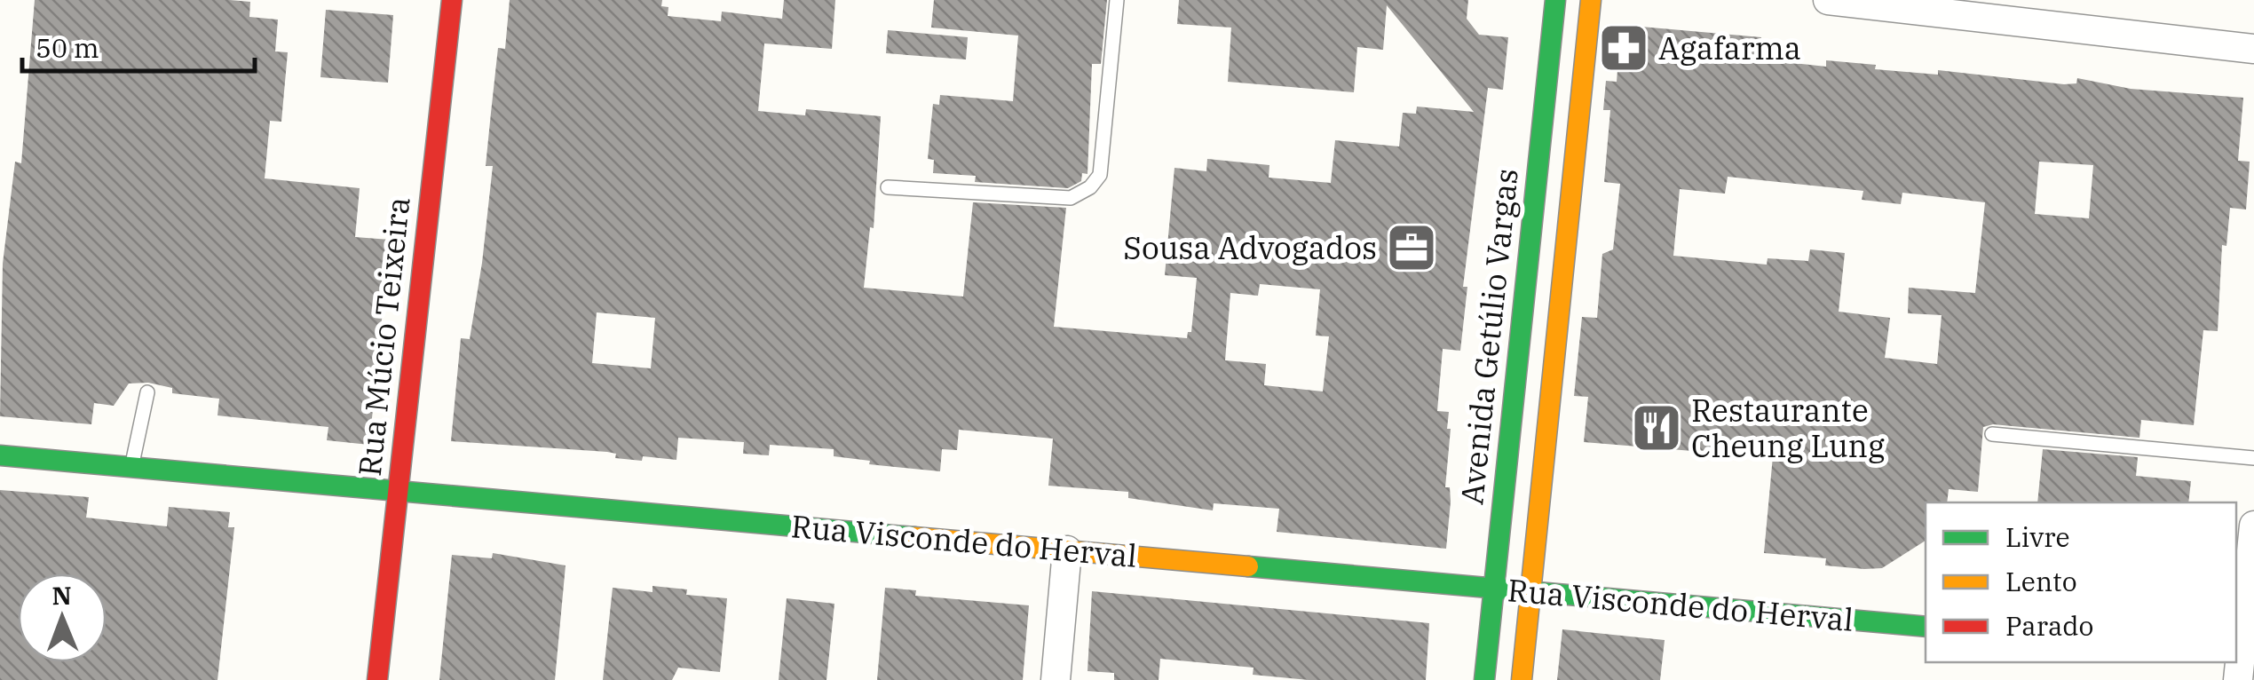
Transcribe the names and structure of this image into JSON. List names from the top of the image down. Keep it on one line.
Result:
{"streets":{"street":["Rua Múcio Teixeira","Avenida Getúlio Vargas","Rua Visconde do Herval"]},"crossings":[["Rua Múcio Teixeira","Rua Visconde do Herval"],["Avenida Getúlio Vargas","Rua Visconde do Herval"]],"places":{"pharmacy":["Agafarma"],"office":["Sousa Advogados"],"restaurant":["Restaurante Cheung Lung"]},"legend":["Livre","Lento","Parado"],"scale_bar":"50 m","north":"top"}
